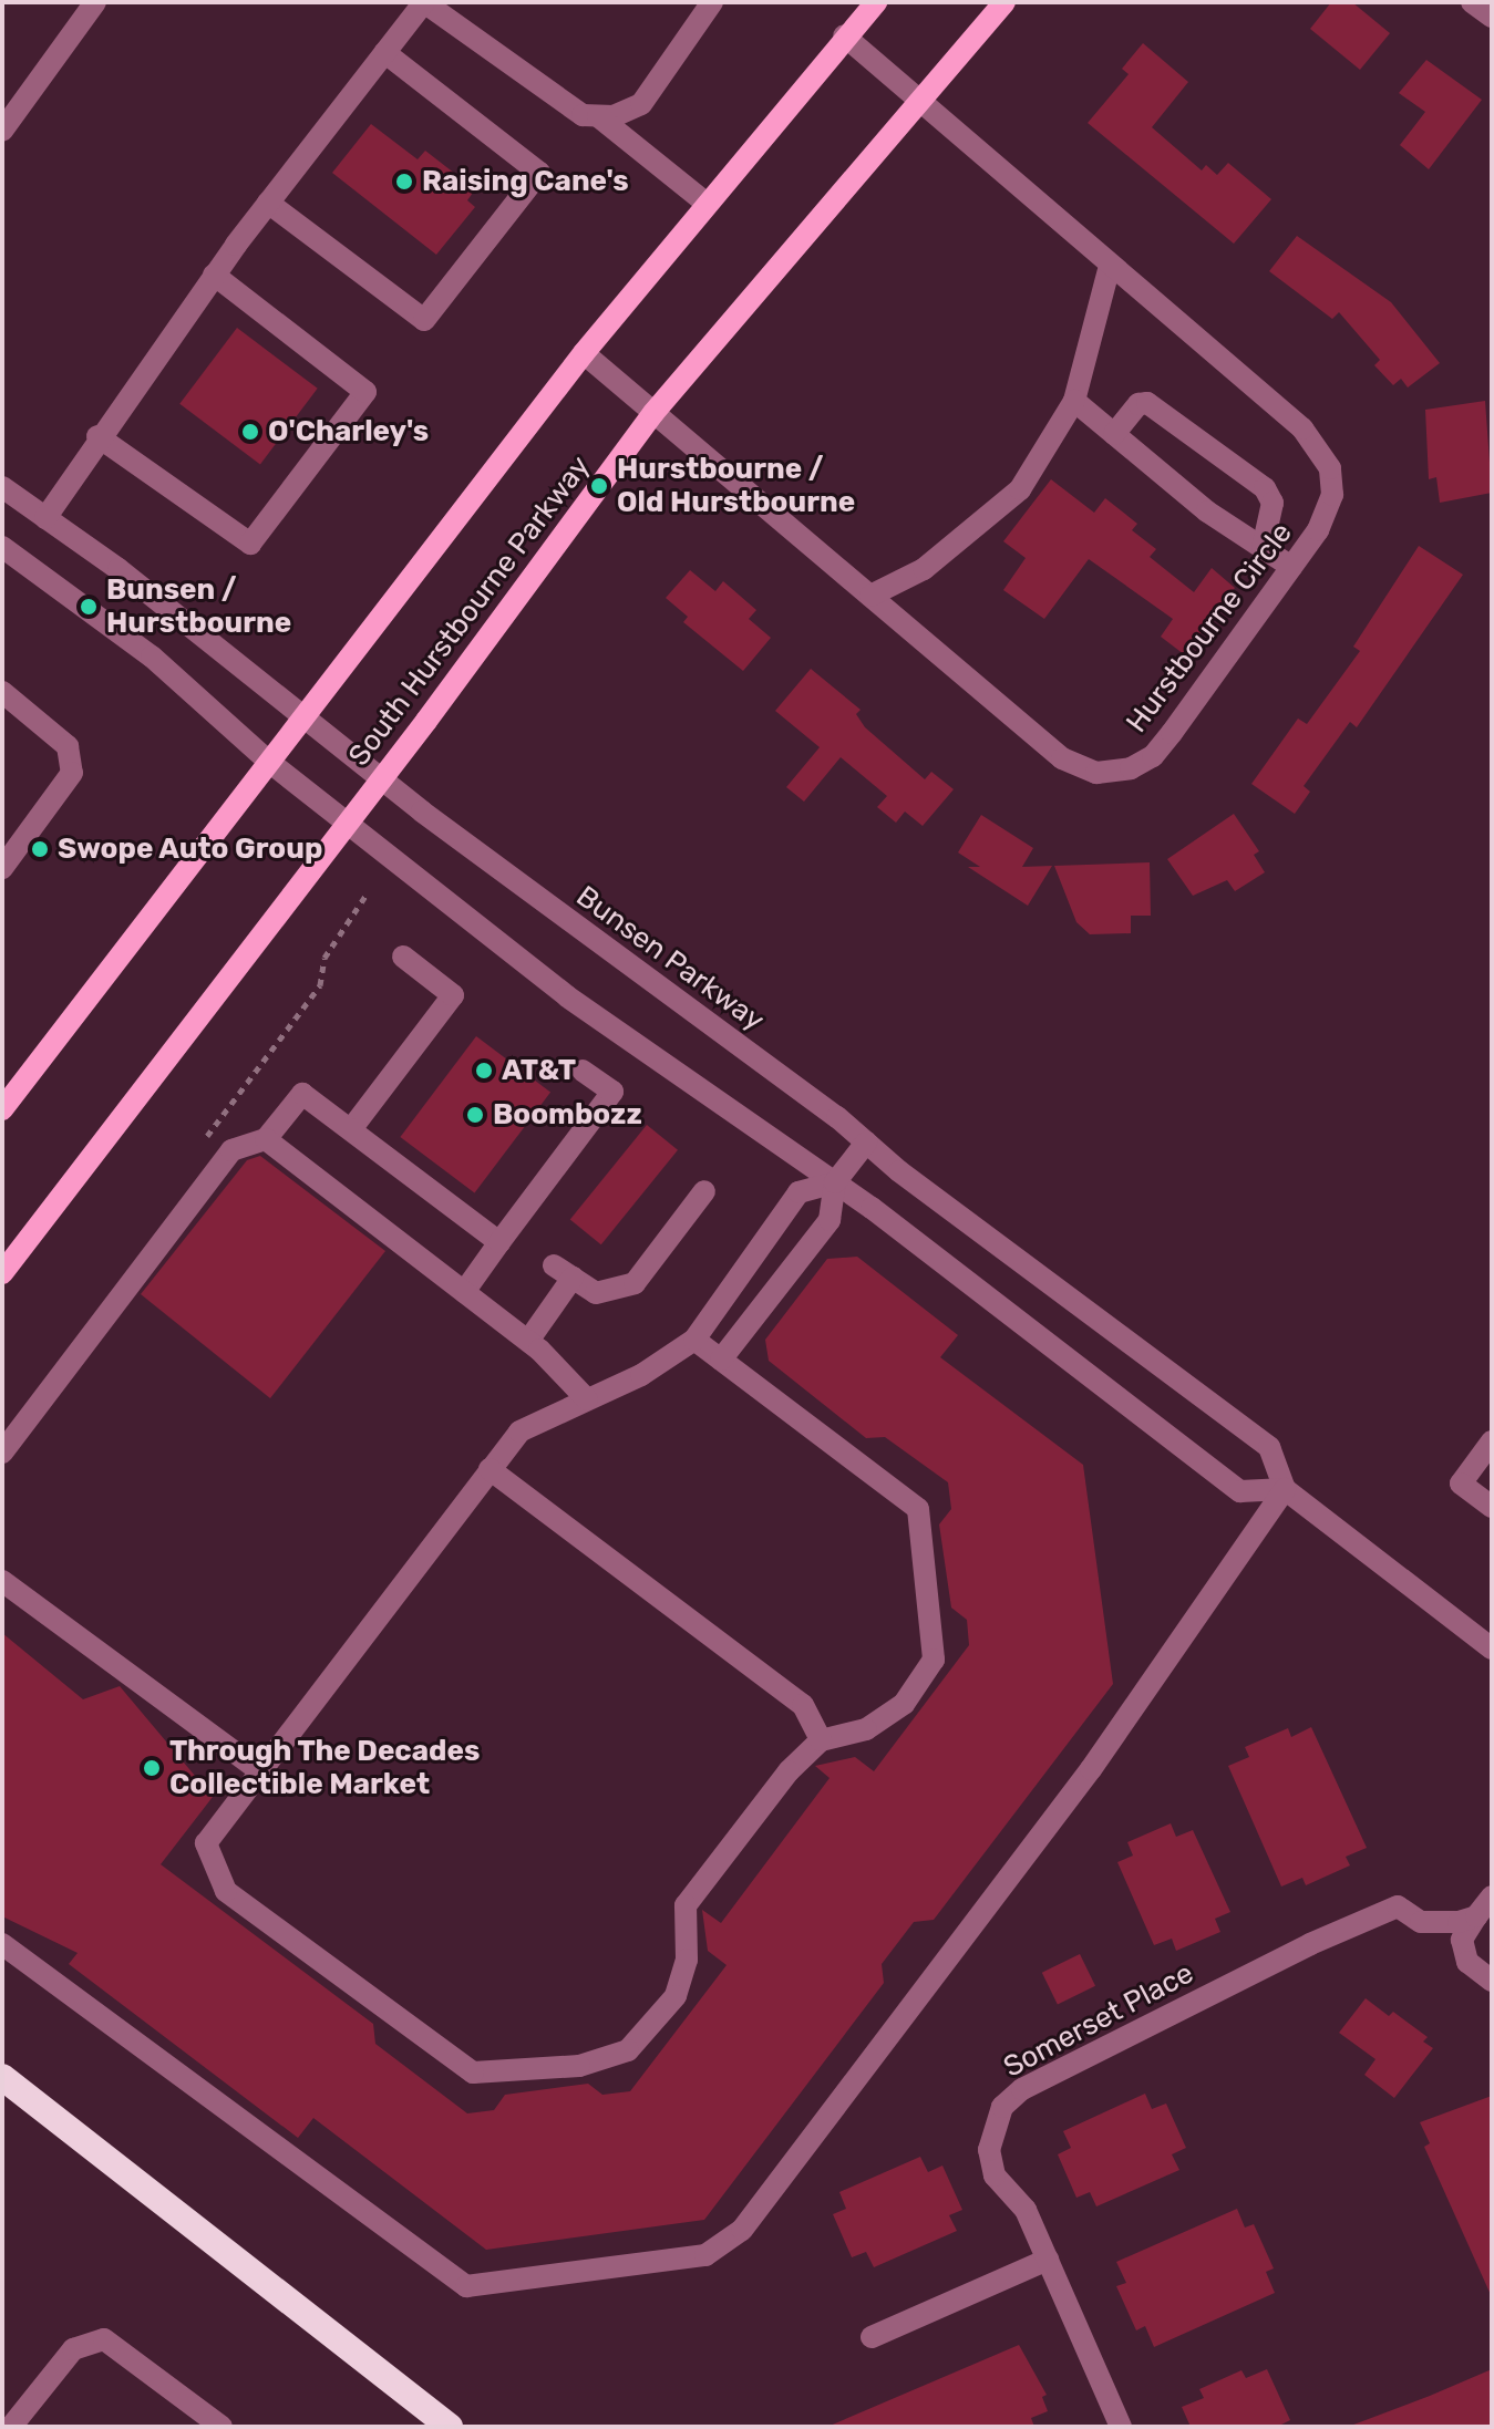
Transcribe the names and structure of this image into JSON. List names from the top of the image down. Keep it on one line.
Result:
{"streets":{"main road":["South Hurstbourne Parkway"],"street":["Hurstbourne Circle","Bunsen Parkway","Somerset Place"]},"crossings":[["South Hurstbourne Parkway","Hurstbourne Circle"],["South Hurstbourne Parkway","Bunsen Parkway"]],"places":["Raising Cane's","O'Charley's","Hurstbourne / Old Hurstbourne","Bunsen / Hurstbourne","Swope Auto Group","AT&T","Boombozz","Through The Decades Collectible Market"]}
